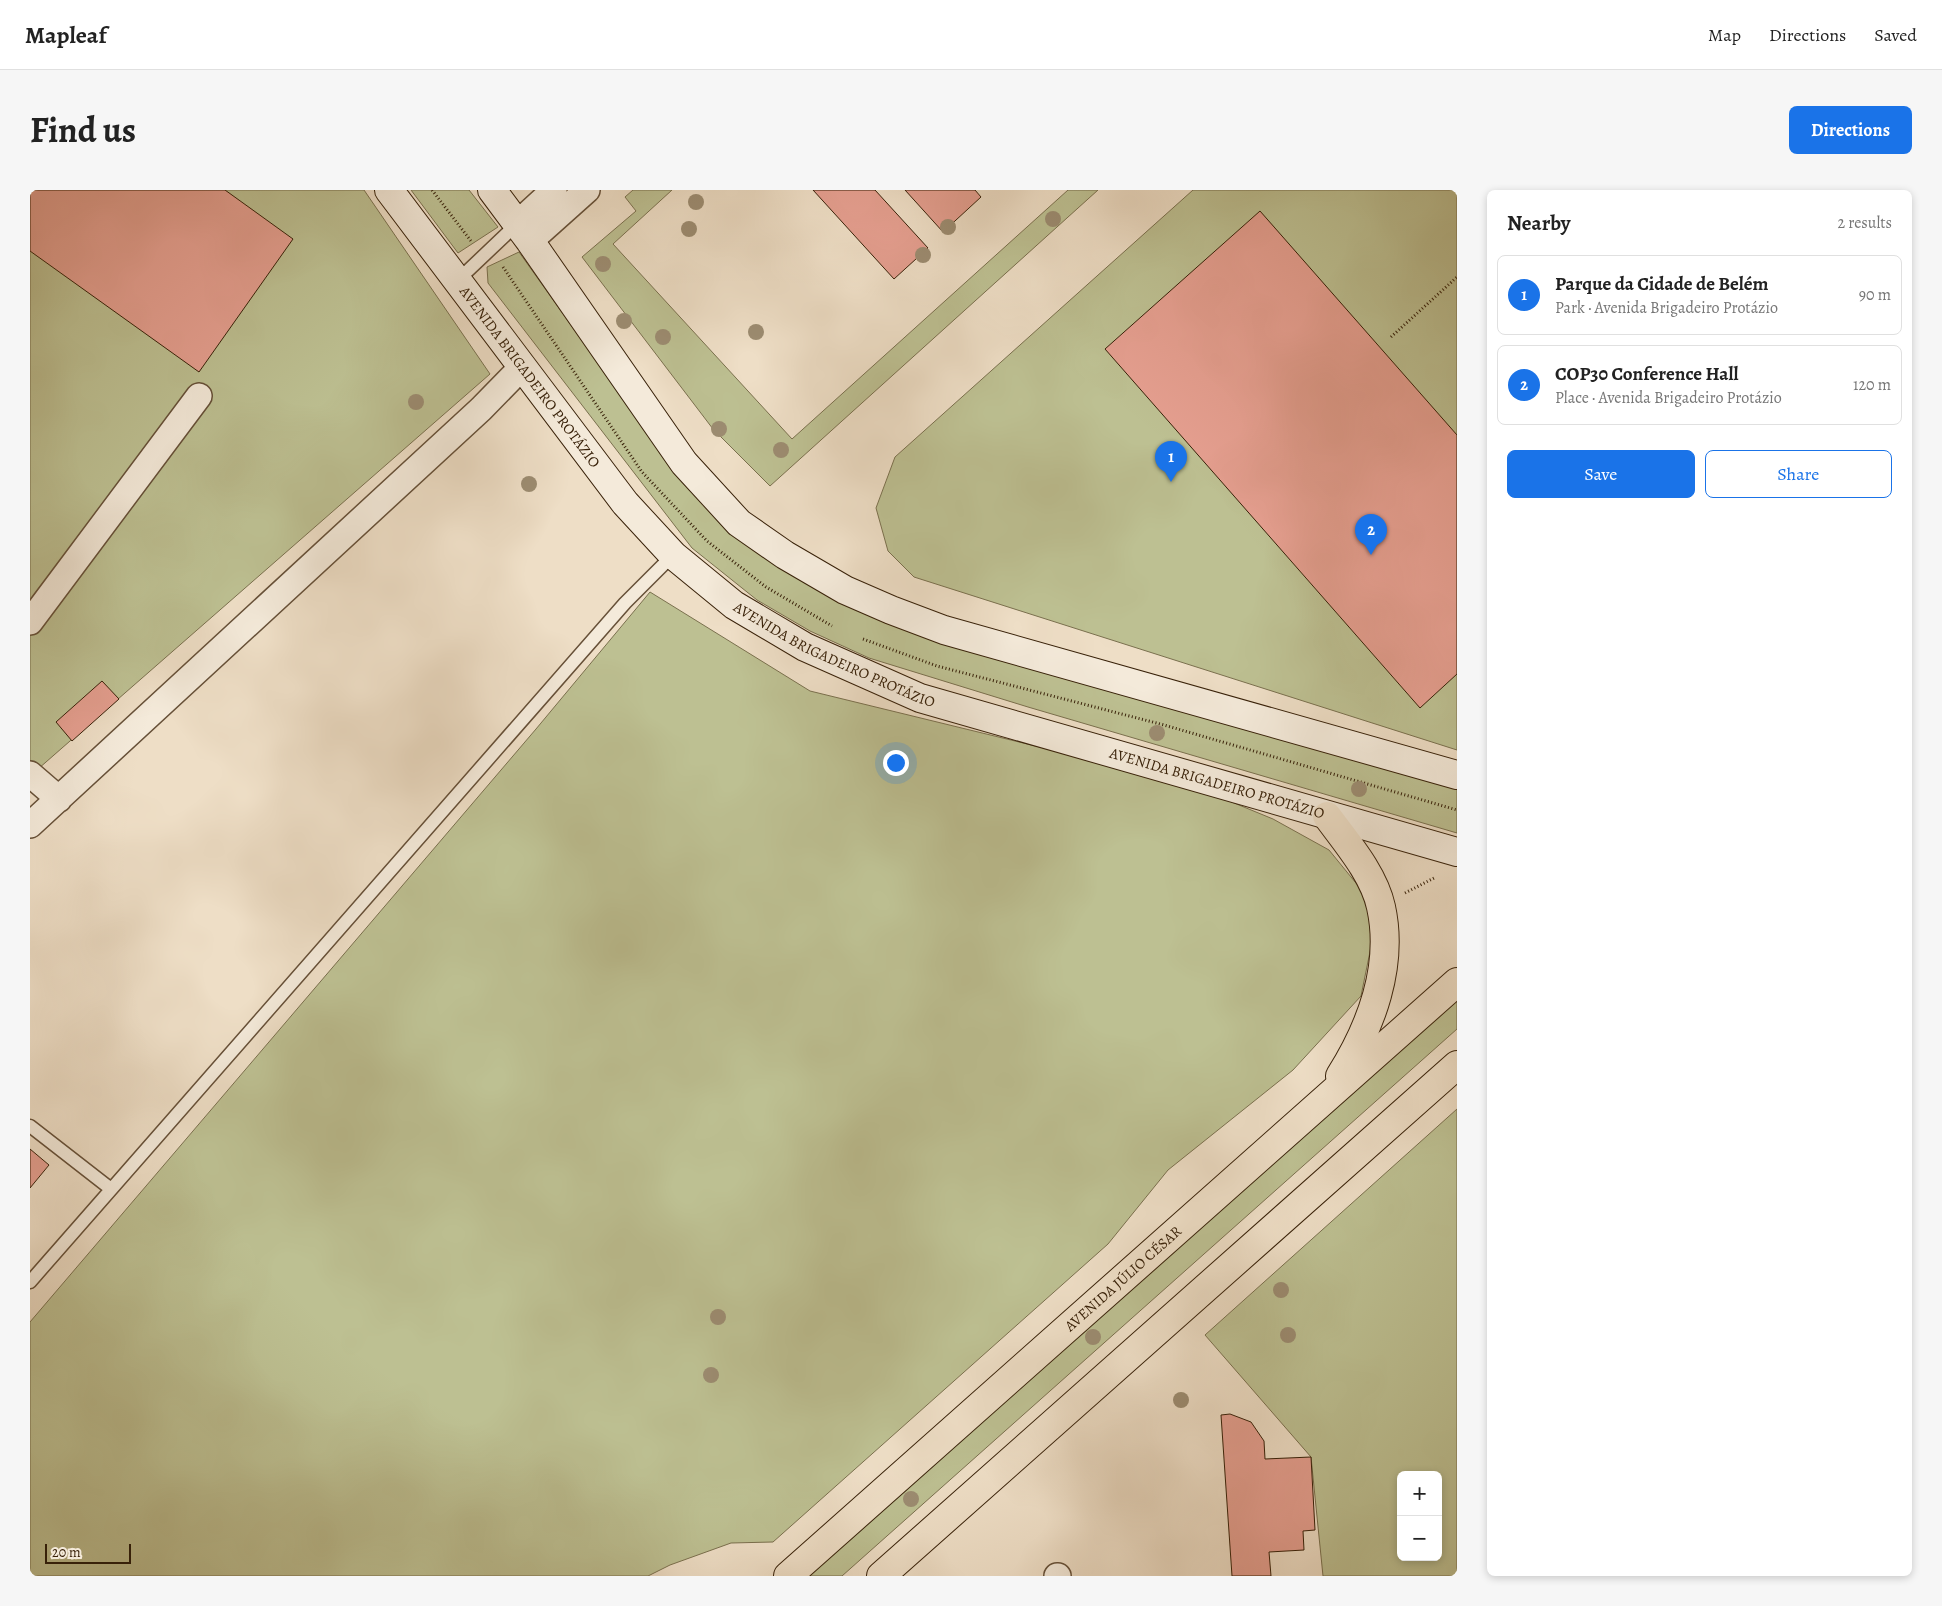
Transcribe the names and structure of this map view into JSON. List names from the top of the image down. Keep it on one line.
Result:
{"streets":{"main road":["AVENIDA BRIGADEIRO PROTÁZIO","AVENIDA JÚLIO CÉSAR"]},"scale_bar":"20 m","page":{"header":"Mapleaf","nav":["Map","Directions","Saved"],"title":"Find us","buttons":["Directions",["Save","Share"]],"heading":["Nearby","2 results"],"list":[{"mark":"1","name":"Parque da Cidade de Belém","note":"Park · Avenida Brigadeiro Protázio","value":"90 m"},{"mark":"2","name":"COP30 Conference Hall","note":"Place · Avenida Brigadeiro Protázio","value":"120 m"}],"pins":["1","2"],"map_buttons":["+","−"],"scale":"20 m"}}
